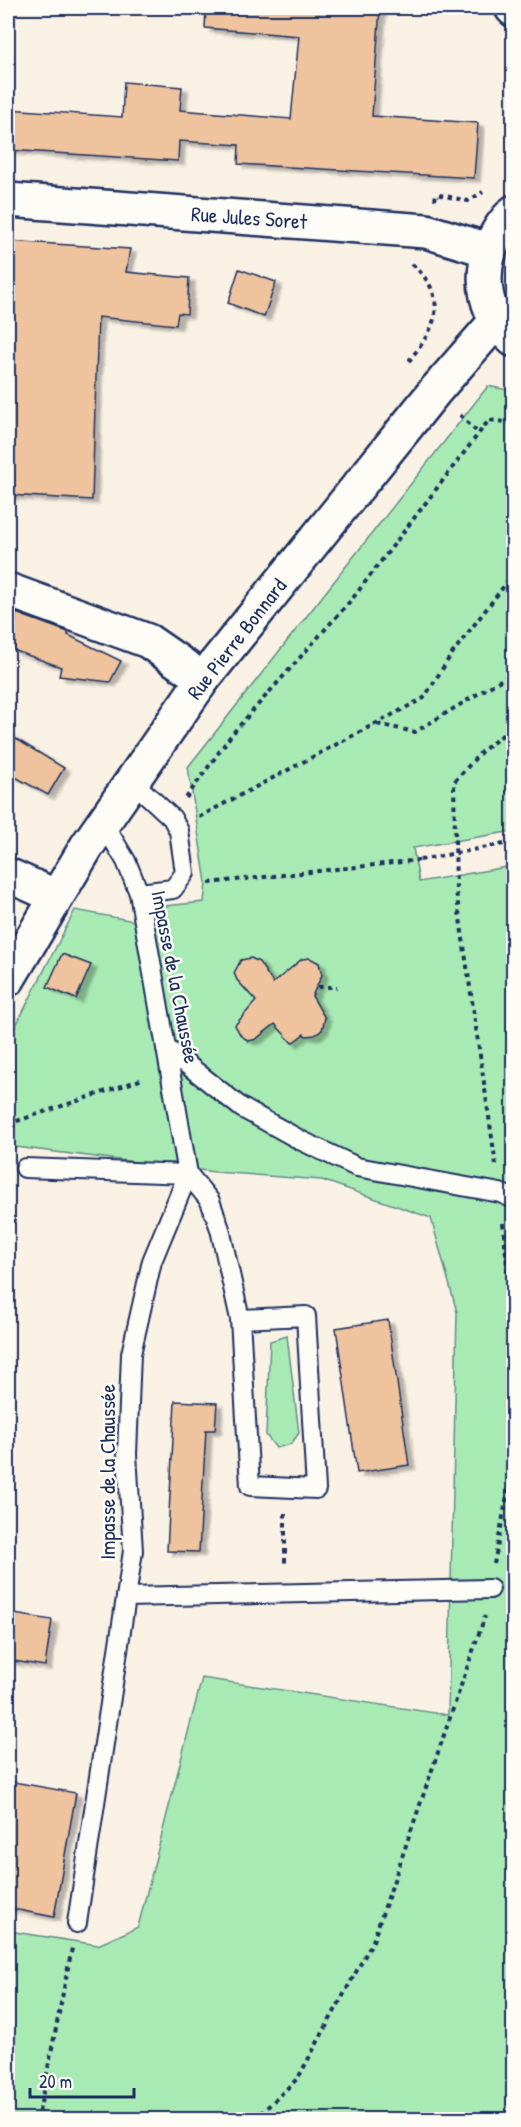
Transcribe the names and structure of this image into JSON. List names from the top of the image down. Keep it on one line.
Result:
{"streets":{"main road":["Rue Jules Soret","Rue Pierre Bonnard"],"lane":["Impasse de la Chaussée"]},"crossings":[["Rue Pierre Bonnard","Impasse de la Chaussée"]],"scale_bar":"20 m"}
